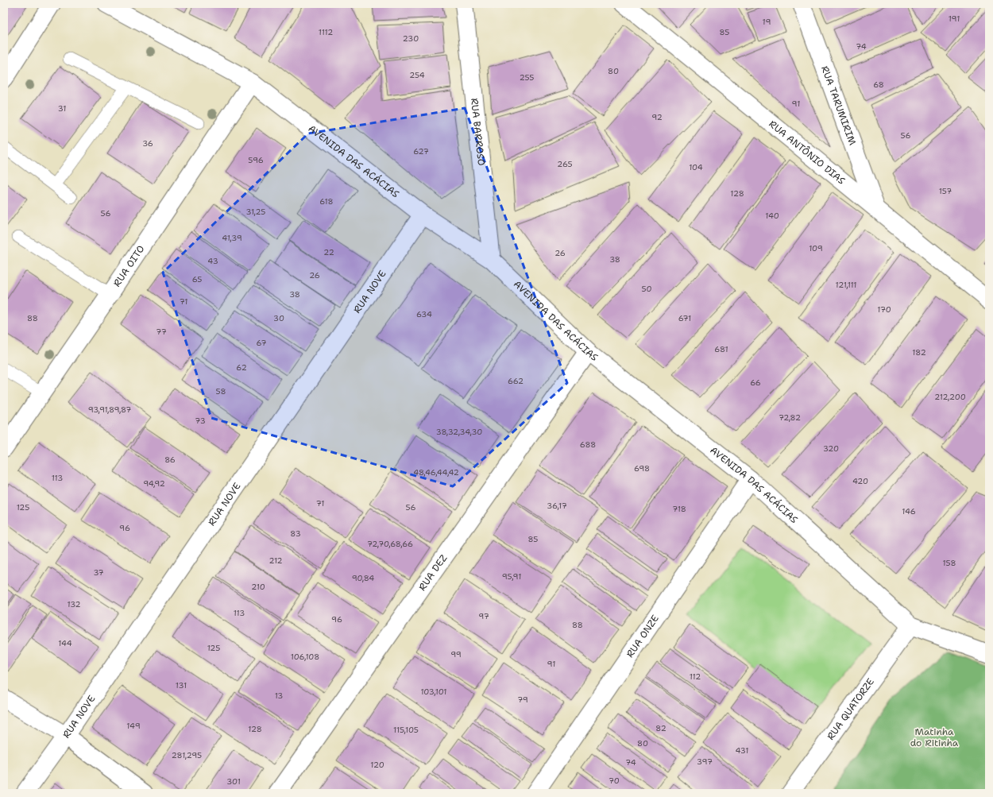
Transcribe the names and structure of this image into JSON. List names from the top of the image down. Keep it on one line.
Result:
{"streets":{"street":["RUA TARUMIRIM","RUA BARROSO","RUA ANTÔNIO DIAS","AVENIDA DAS ACÁCIAS","RUA OITO","RUA NOVE","RUA DEZ","RUA ONZE","RUA QUATORZE"]},"crossings":[["RUA TARUMIRIM","RUA ANTÔNIO DIAS"],["RUA BARROSO","AVENIDA DAS ACÁCIAS"],["AVENIDA DAS ACÁCIAS","RUA OITO"],["AVENIDA DAS ACÁCIAS","RUA NOVE"],["AVENIDA DAS ACÁCIAS","RUA DEZ"],["AVENIDA DAS ACÁCIAS","RUA ONZE"],["AVENIDA DAS ACÁCIAS","RUA QUATORZE"]],"parks":["Matinha do Ritinha"],"house_numbers":["191","19","1112","85","230","74","80","254","255","68","91","31","92","56","36","627","596","265","104","157","128","618","31,25","56","140","41,39","109","22","26","38","43","26","65","121,111","50","38","71","170","634","88","30","671","77","67","681","182","62","662","66","58","212,200","93,91,89,87","72,82","73","38,32,34,30","688","320","86","698","48,46,44,42","113","420","94,92","71","36,17","125","56","718","146","96","83","85","72,70,68,66","212","158","37","95,91","90,84","210","132","113","97","96","88","144","125","99","106,108","91","112","131","103,101","13","79","149","82","128","115,105","80","431","281,295","397","74","120","70","301"]}
